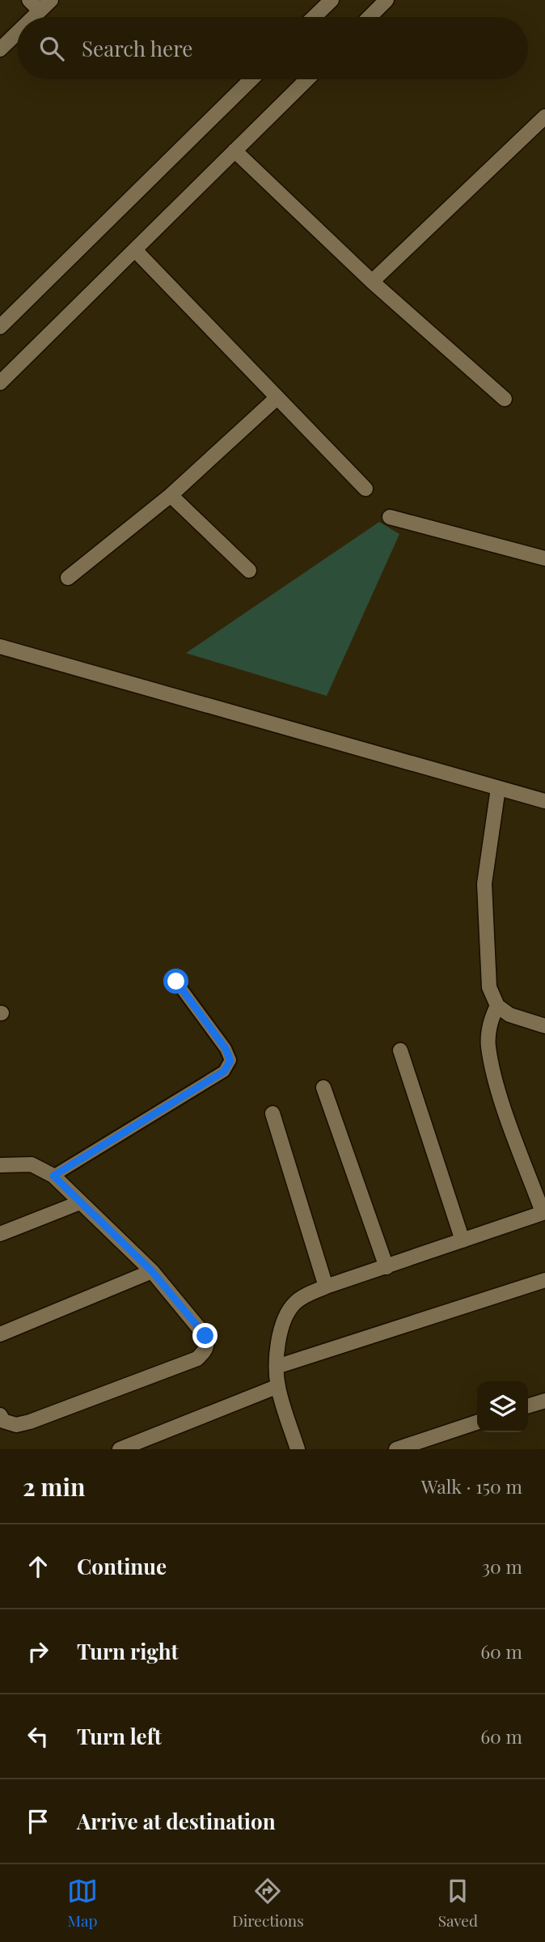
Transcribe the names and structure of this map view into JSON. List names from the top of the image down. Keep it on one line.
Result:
{"page":{"search":"Search here","heading":["2 min","Walk · 150 m"],"list":[["Continue","30 m"],["Turn right","60 m"],["Turn left","60 m"],"Arrive at destination"],"nav":["Map","Directions","Saved"]}}
